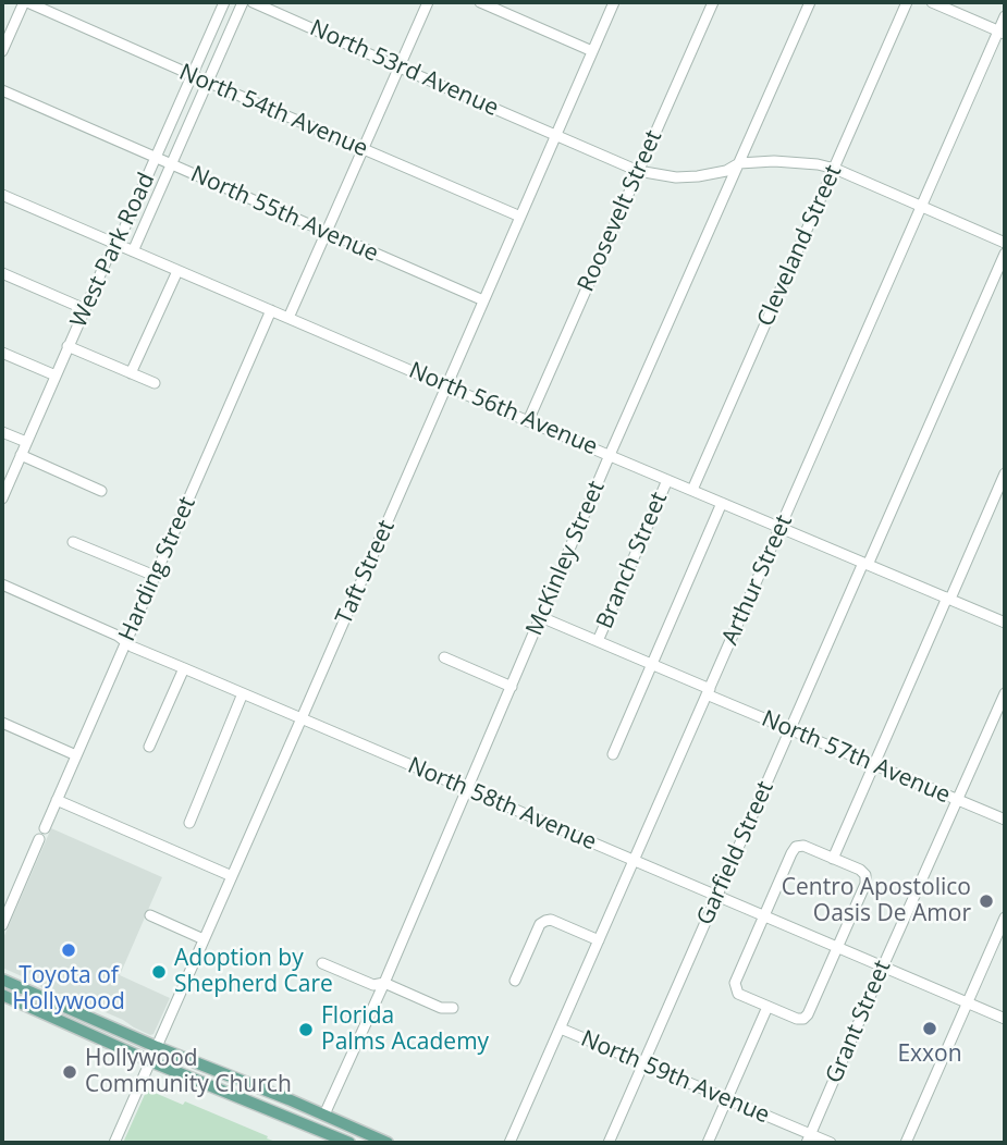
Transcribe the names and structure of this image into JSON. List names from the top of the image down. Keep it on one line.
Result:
{"streets":{"street":["North 53rd Avenue","North 54th Avenue","Roosevelt Street","North 55th Avenue","Cleveland Street","West Park Road","North 56th Avenue","McKinley Street","Branch Street","Harding Street","Taft Street","Arthur Street","North 57th Avenue","North 58th Avenue","Garfield Street","Grant Street","North 59th Avenue"]},"crossings":[["North 53rd Avenue","Roosevelt Street"],["North 53rd Avenue","Cleveland Street"],["North 53rd Avenue","McKinley Street"],["North 53rd Avenue","Taft Street"],["North 53rd Avenue","Arthur Street"],["North 54th Avenue","West Park Road"],["North 54th Avenue","Taft Street"],["Roosevelt Street","North 56th Avenue"],["North 55th Avenue","West Park Road"],["North 55th Avenue","Taft Street"],["Cleveland Street","North 56th Avenue"],["West Park Road","North 56th Avenue"],["North 56th Avenue","McKinley Street"],["North 56th Avenue","Branch Street"],["North 56th Avenue","Harding Street"],["North 56th Avenue","Taft Street"],["North 56th Avenue","Arthur Street"],["North 56th Avenue","Garfield Street"],["McKinley Street","North 57th Avenue"],["McKinley Street","North 58th Avenue"],["Branch Street","North 57th Avenue"],["Harding Street","North 58th Avenue"],["Taft Street","North 58th Avenue"],["Arthur Street","North 57th Avenue"],["Arthur Street","North 58th Avenue"],["Arthur Street","North 59th Avenue"],["North 57th Avenue","Garfield Street"],["North 57th Avenue","Grant Street"],["North 58th Avenue","Garfield Street"],["North 58th Avenue","Grant Street"],["Garfield Street","North 59th Avenue"],["Grant Street","North 59th Avenue"]],"places":["Centro Apostolico Oasis De Amor","Toyota of Hollywood","Adoption by Shepherd Care","Exxon","Florida Palms Academy","Hollywood Community Church"]}
